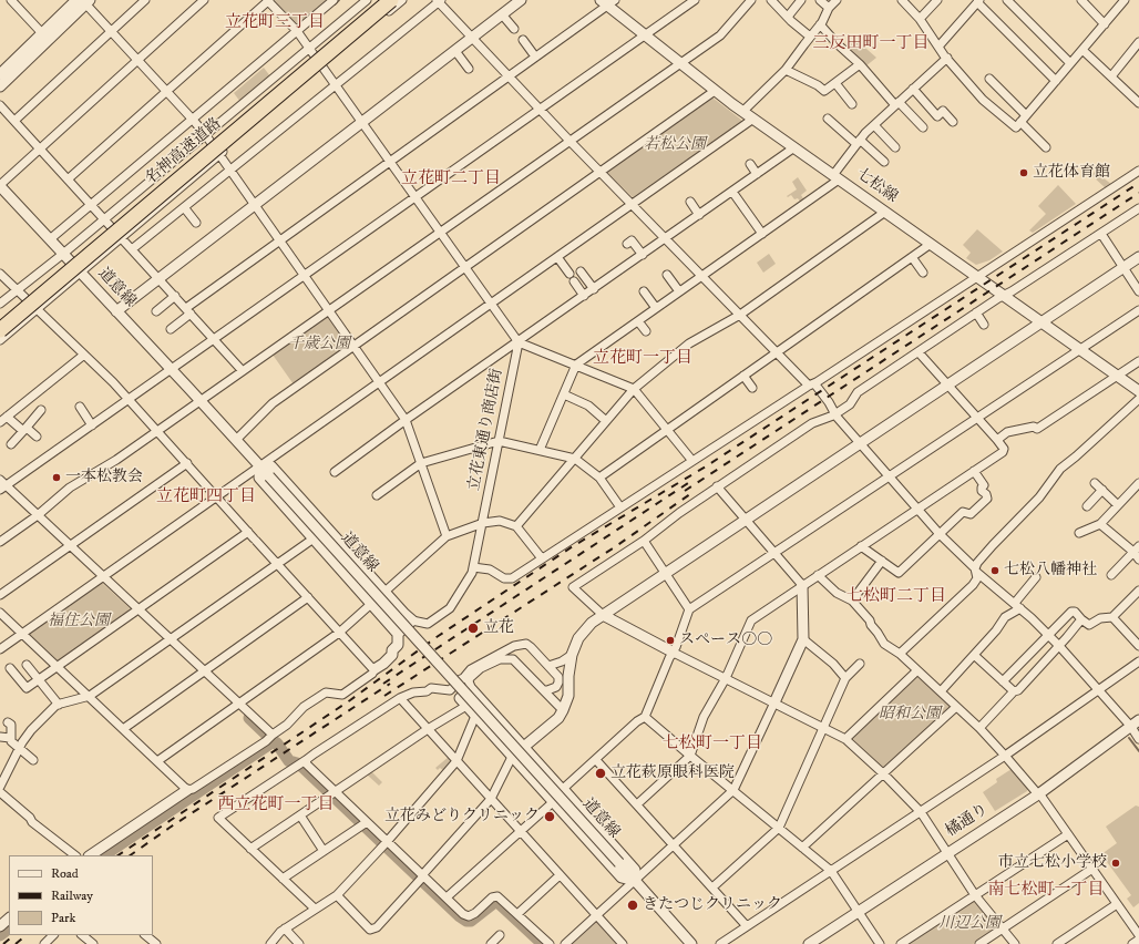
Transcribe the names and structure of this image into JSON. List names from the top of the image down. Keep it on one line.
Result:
{"streets":{"highway":["名神高速道路"],"street":["七松線","道意線","立花東通り商店街","橘通り"]},"districts":["立花町三丁目","三反田町一丁目","立花町二丁目","立花町一丁目","立花町四丁目","七松町二丁目","七松町一丁目","西立花町一丁目","南七松町一丁目"],"parks":["若松公園","千歳公園","福住公園","昭和公園","川辺公園"],"places":["立花体育館","一本松教会","七松八幡神社","立花","スペース○○","立花萩原眼科医院","立花みどりクリニック","市立七松小学校","きたつじクリニック"],"legend":["Road","Railway","Park"]}
